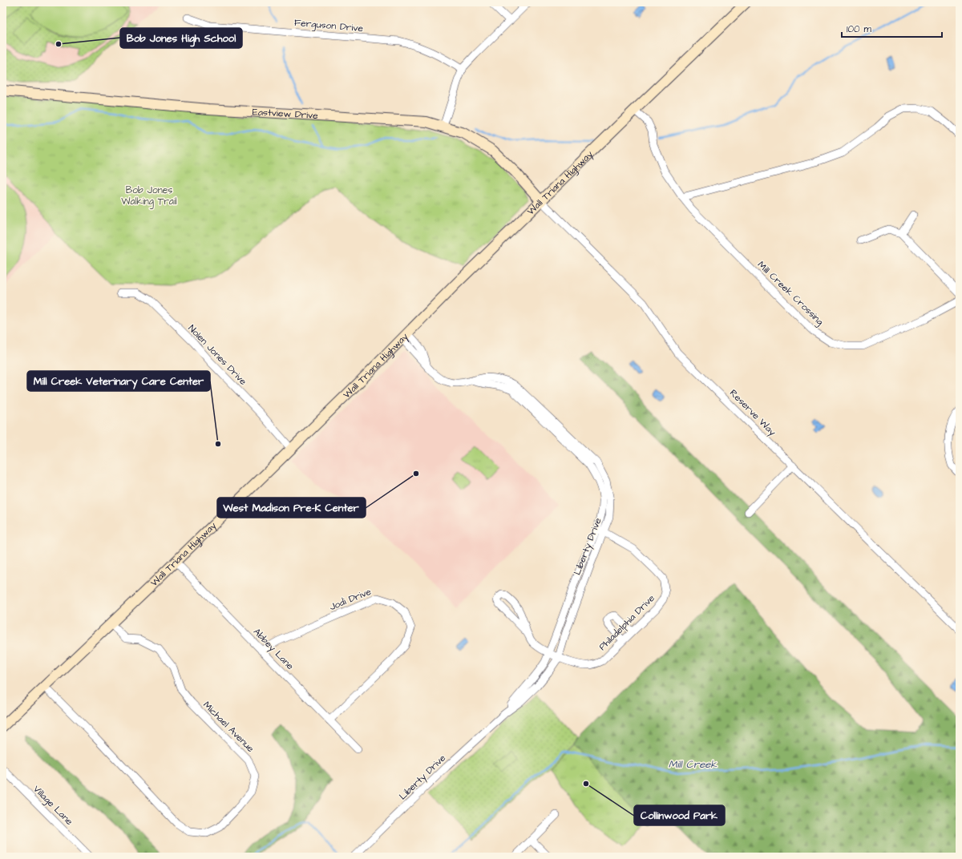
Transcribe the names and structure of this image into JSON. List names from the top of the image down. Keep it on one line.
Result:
{"streets":{"main road":["Eastview Drive","Wall Triana Highway"],"street":["Ferguson Drive","Mill Creek Crossing","Nolen Jones Drive","Reserve Way","Liberty Drive","Jodi Drive","Philadelphia Drive","Abbey Lane","Michael Avenue","Village Lane"]},"crossings":[["Eastview Drive","Wall Triana Highway"],["Eastview Drive","Reserve Way"],["Wall Triana Highway","Mill Creek Crossing"],["Wall Triana Highway","Nolen Jones Drive"],["Wall Triana Highway","Reserve Way"],["Wall Triana Highway","Liberty Drive"],["Wall Triana Highway","Abbey Lane"],["Wall Triana Highway","Michael Avenue"],["Liberty Drive","Philadelphia Drive"],["Jodi Drive","Abbey Lane"]],"water":["Mill Creek"],"parks":["Bob Jones Walking Trail"],"places":["Bob Jones High School","Mill Creek Veterinary Care Center","West Madison Pre-K Center","Collinwood Park"],"scale_bar":"100 m"}
